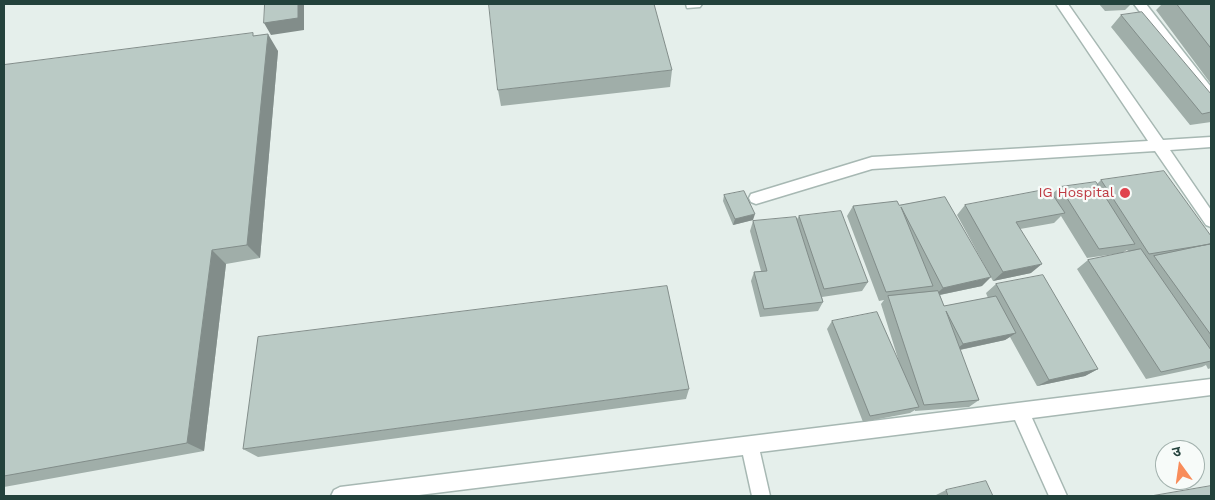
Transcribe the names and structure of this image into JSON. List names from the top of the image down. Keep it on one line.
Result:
{"places":["IG Hospital"],"north":"top"}
